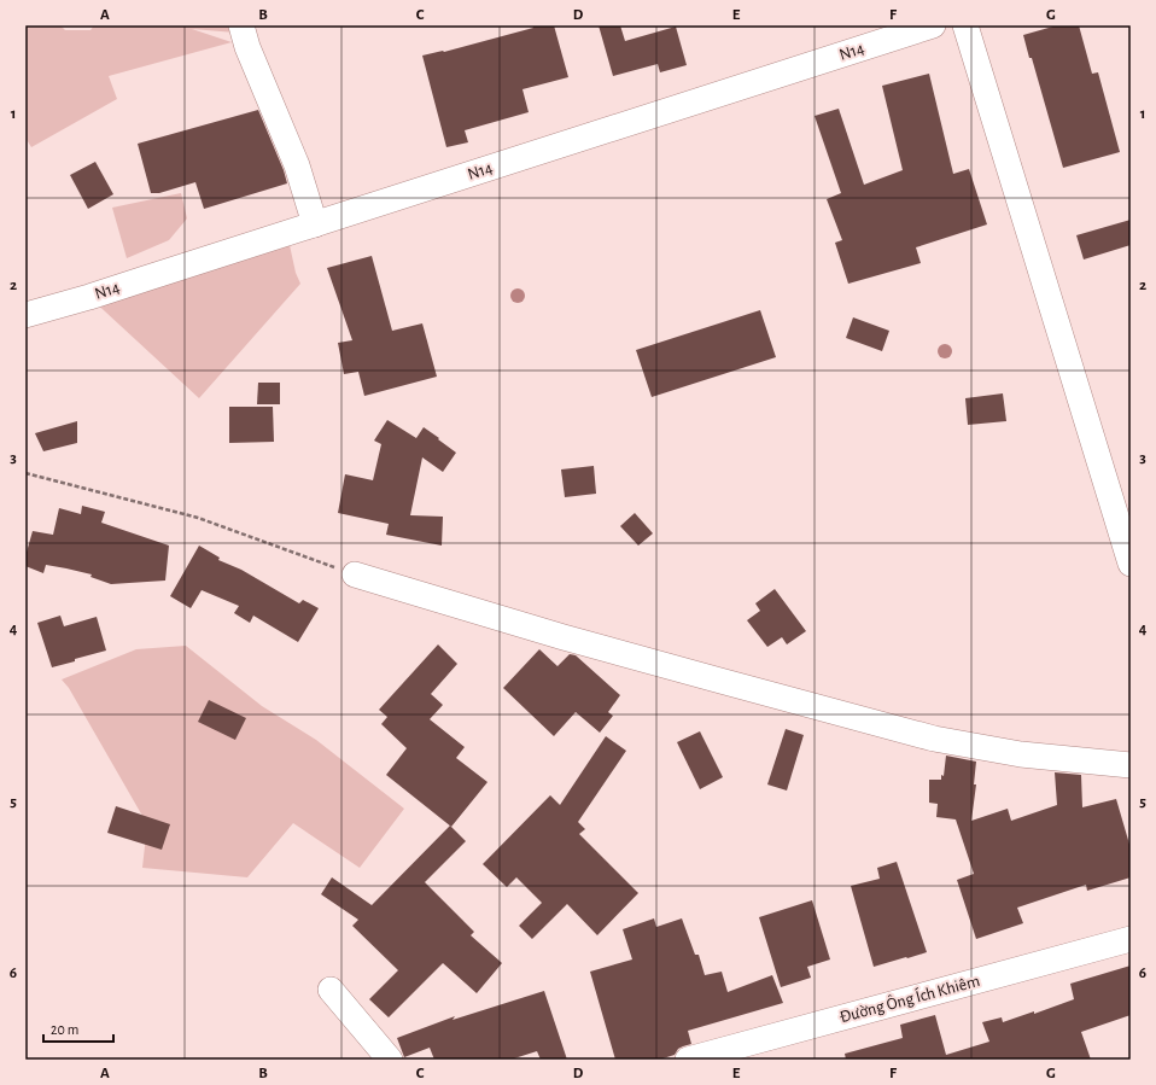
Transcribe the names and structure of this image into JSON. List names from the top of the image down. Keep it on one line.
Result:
{"streets":{"street":["N14","Đường Ông Ích Khiêm"]},"scale_bar":"20 m","grid":{"columns":["A","B","C","D","E","F","G"],"rows":["1","2","3","4","5","6"]}}
